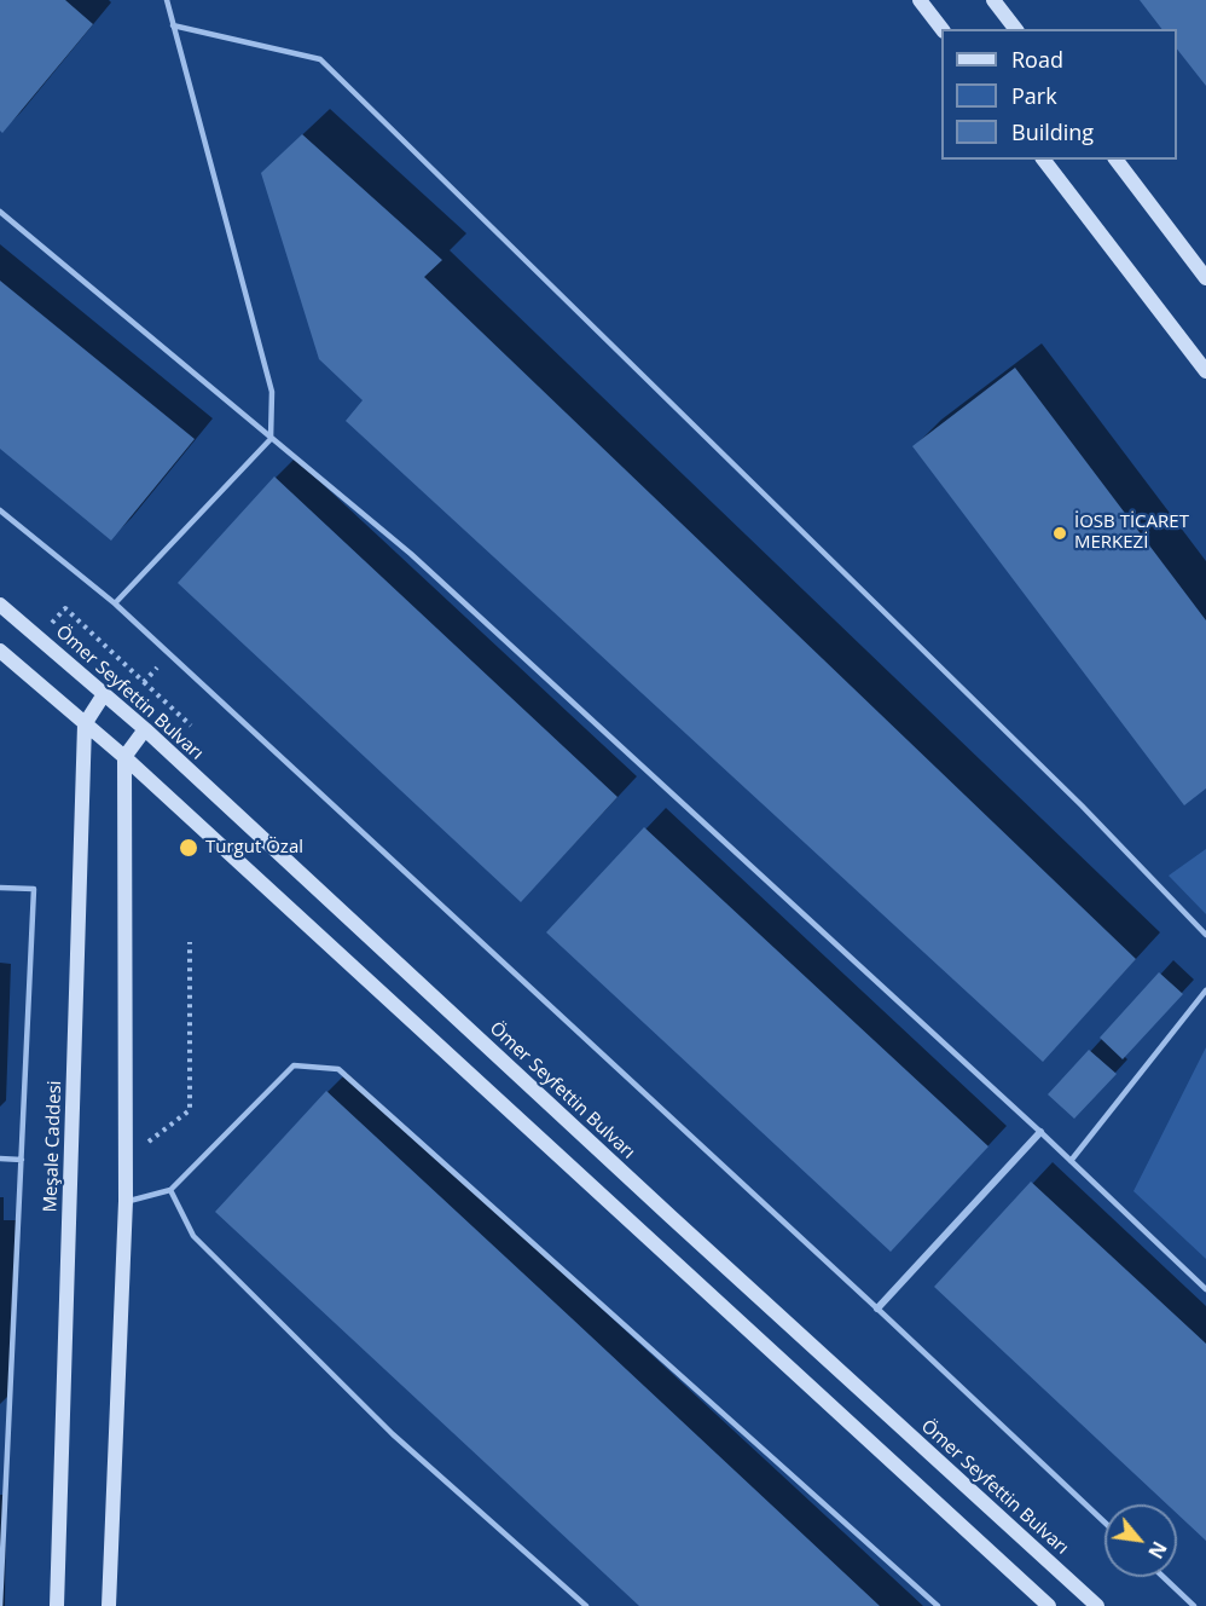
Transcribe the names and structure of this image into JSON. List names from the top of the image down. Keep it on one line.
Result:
{"streets":{"street":["Ömer Seyfettin Bulvarı","Meşale Caddesi"]},"places":["İOSB TİCARET MERKEZİ","Turgut Özal"],"legend":["Road","Park","Building"],"north":"bottom right"}
